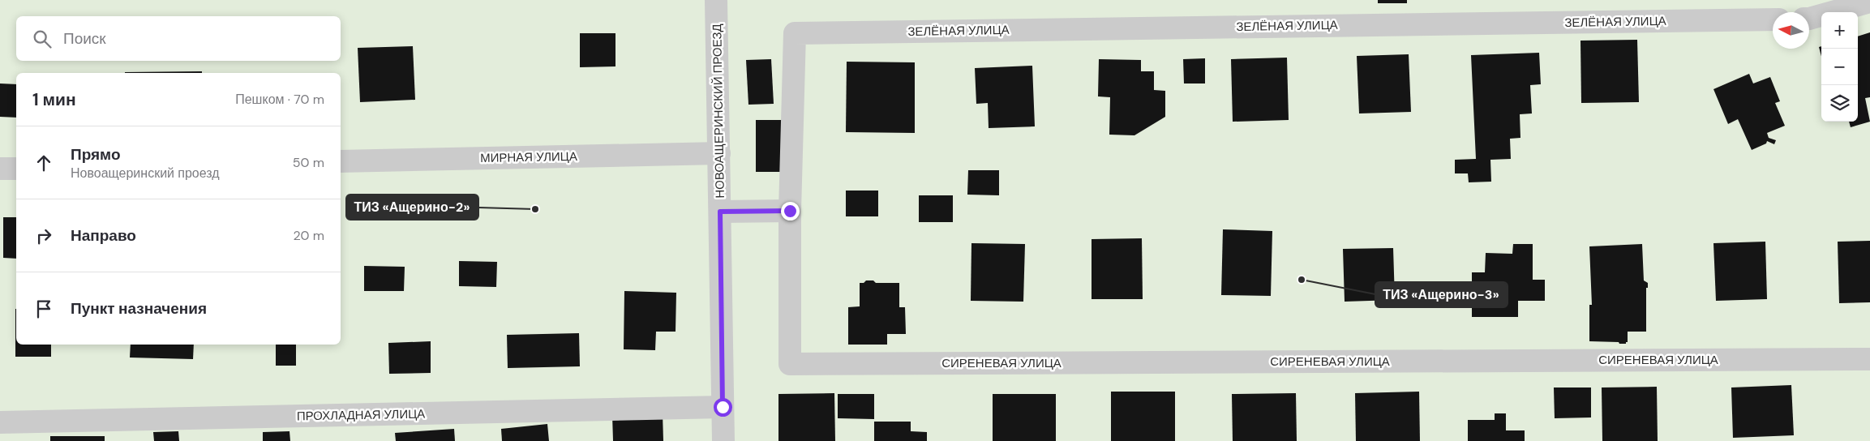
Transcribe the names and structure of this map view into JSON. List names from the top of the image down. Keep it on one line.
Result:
{"streets":{"street":["ЗЕЛЁНАЯ УЛИЦА","НОВОАЩЕРИНСКИЙ ПРОЕЗД","МИРНАЯ УЛИЦА","СИРЕНЕВАЯ УЛИЦА","ПРОХЛАДНАЯ УЛИЦА"]},"crossings":[["ЗЕЛЁНАЯ УЛИЦА","СИРЕНЕВАЯ УЛИЦА"],["НОВОАЩЕРИНСКИЙ ПРОЕЗД","МИРНАЯ УЛИЦА"],["НОВОАЩЕРИНСКИЙ ПРОЕЗД","ПРОХЛАДНАЯ УЛИЦА"]],"places":["ТИЗ «Ащерино-2»","ТИЗ «Ащерино-3»"],"north":"left","page":{"map_buttons":["+","−"],"search":"Поиск","heading":["1 мин","Пешком · 70 m"],"list":[["Прямо","Новоащеринский проезд","50 m"],["Направо","20 m"],"Пункт назначения"]}}
